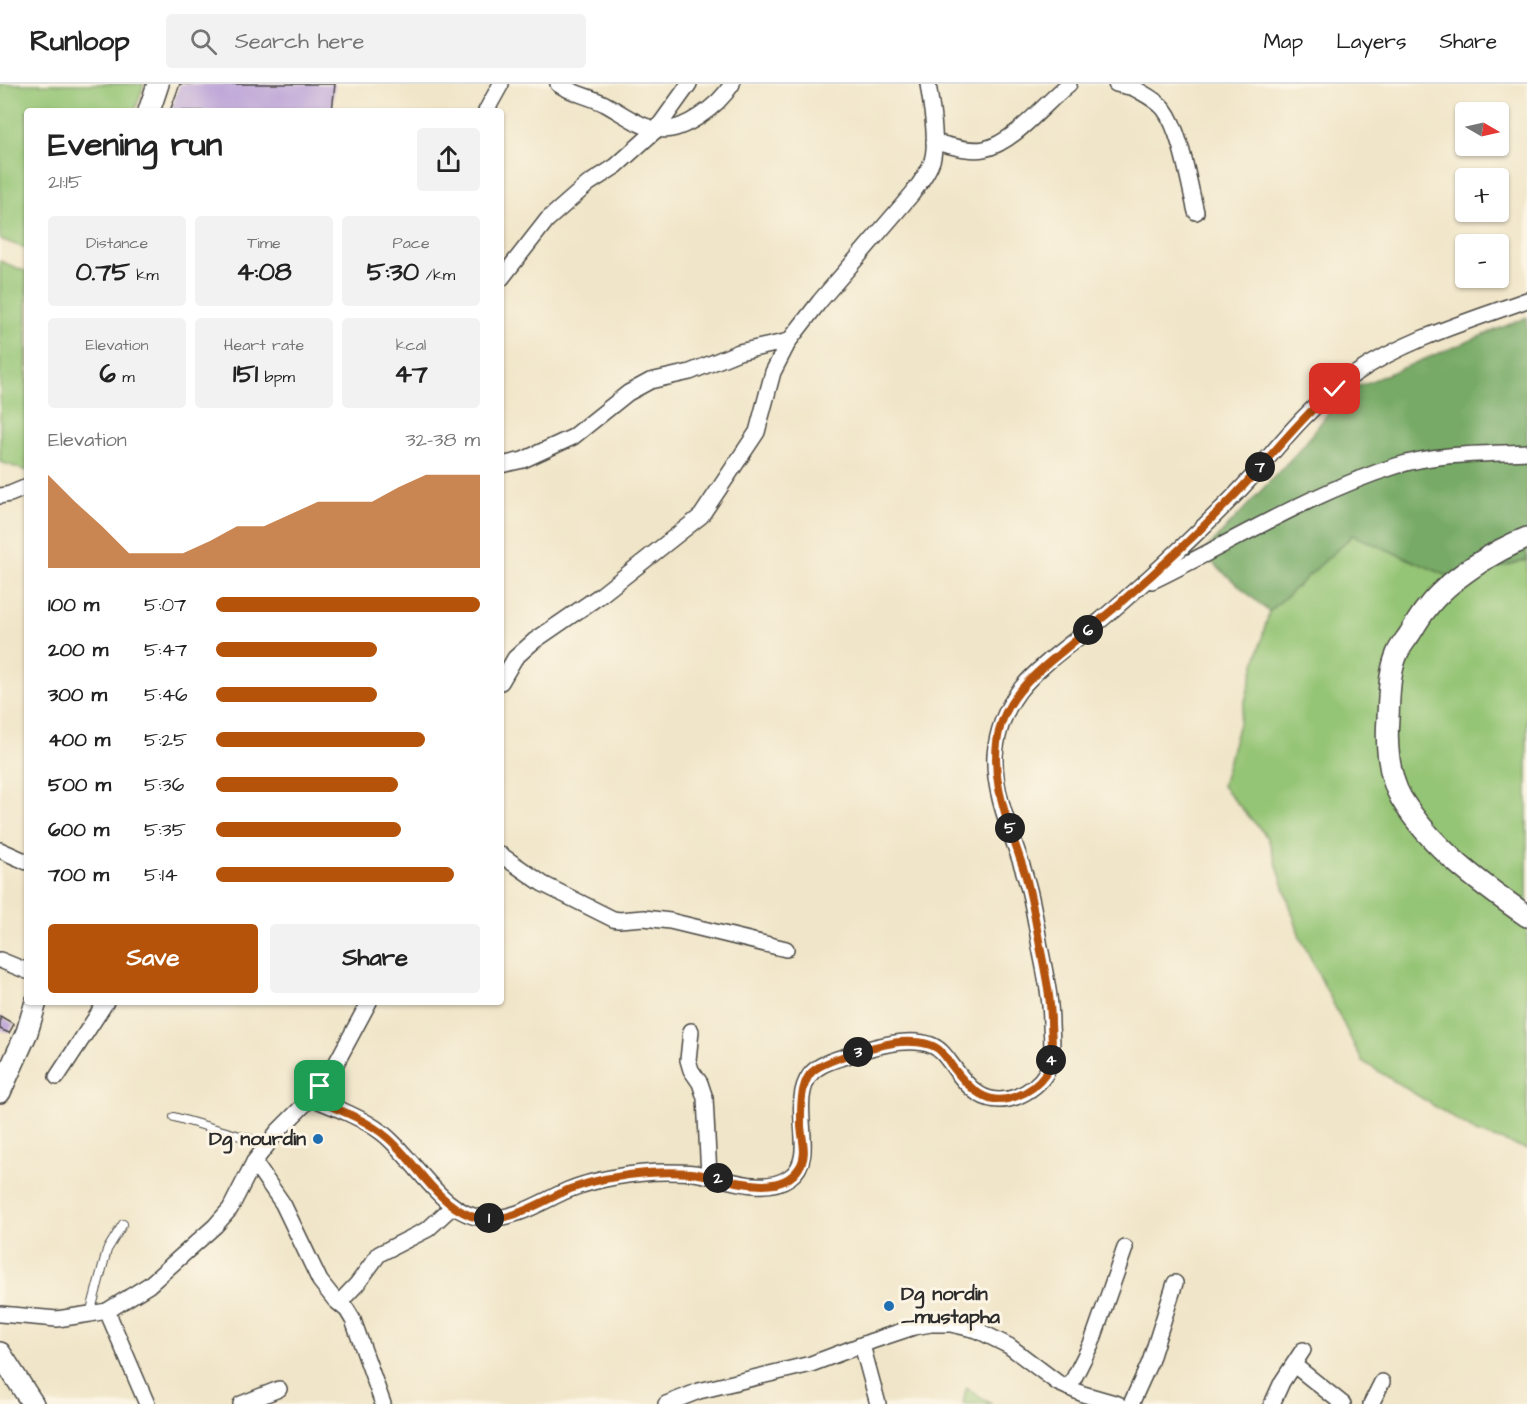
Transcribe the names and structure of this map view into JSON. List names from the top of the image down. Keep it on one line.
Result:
{"places":["Dg nourdin","Dg nordin _mustapha"],"north":"right","page":{"header":"Runloop","search":"Search here","nav":["Map","Layers","Share"],"map_buttons":["+","−"],"heading":["Evening run","21:15"],"stats":[["Distance","0.75 km"],["Time","4:08"],["Pace","5:30 /km"],["Elevation","6 m"],["Heart rate","151 bpm"],["kcal","47"]],"chart":["Elevation","32–38 m"],"pins":["7","6","5","3","4","2","1"],"list":[{"name":"100 m","note":"5:07"},{"name":"200 m","note":"5:47"},{"name":"300 m","note":"5:46"},{"name":"400 m","note":"5:25"},{"name":"500 m","note":"5:36"},{"name":"600 m","note":"5:35"},{"name":"700 m","note":"5:14"}],"buttons":["Save","Share"]}}
